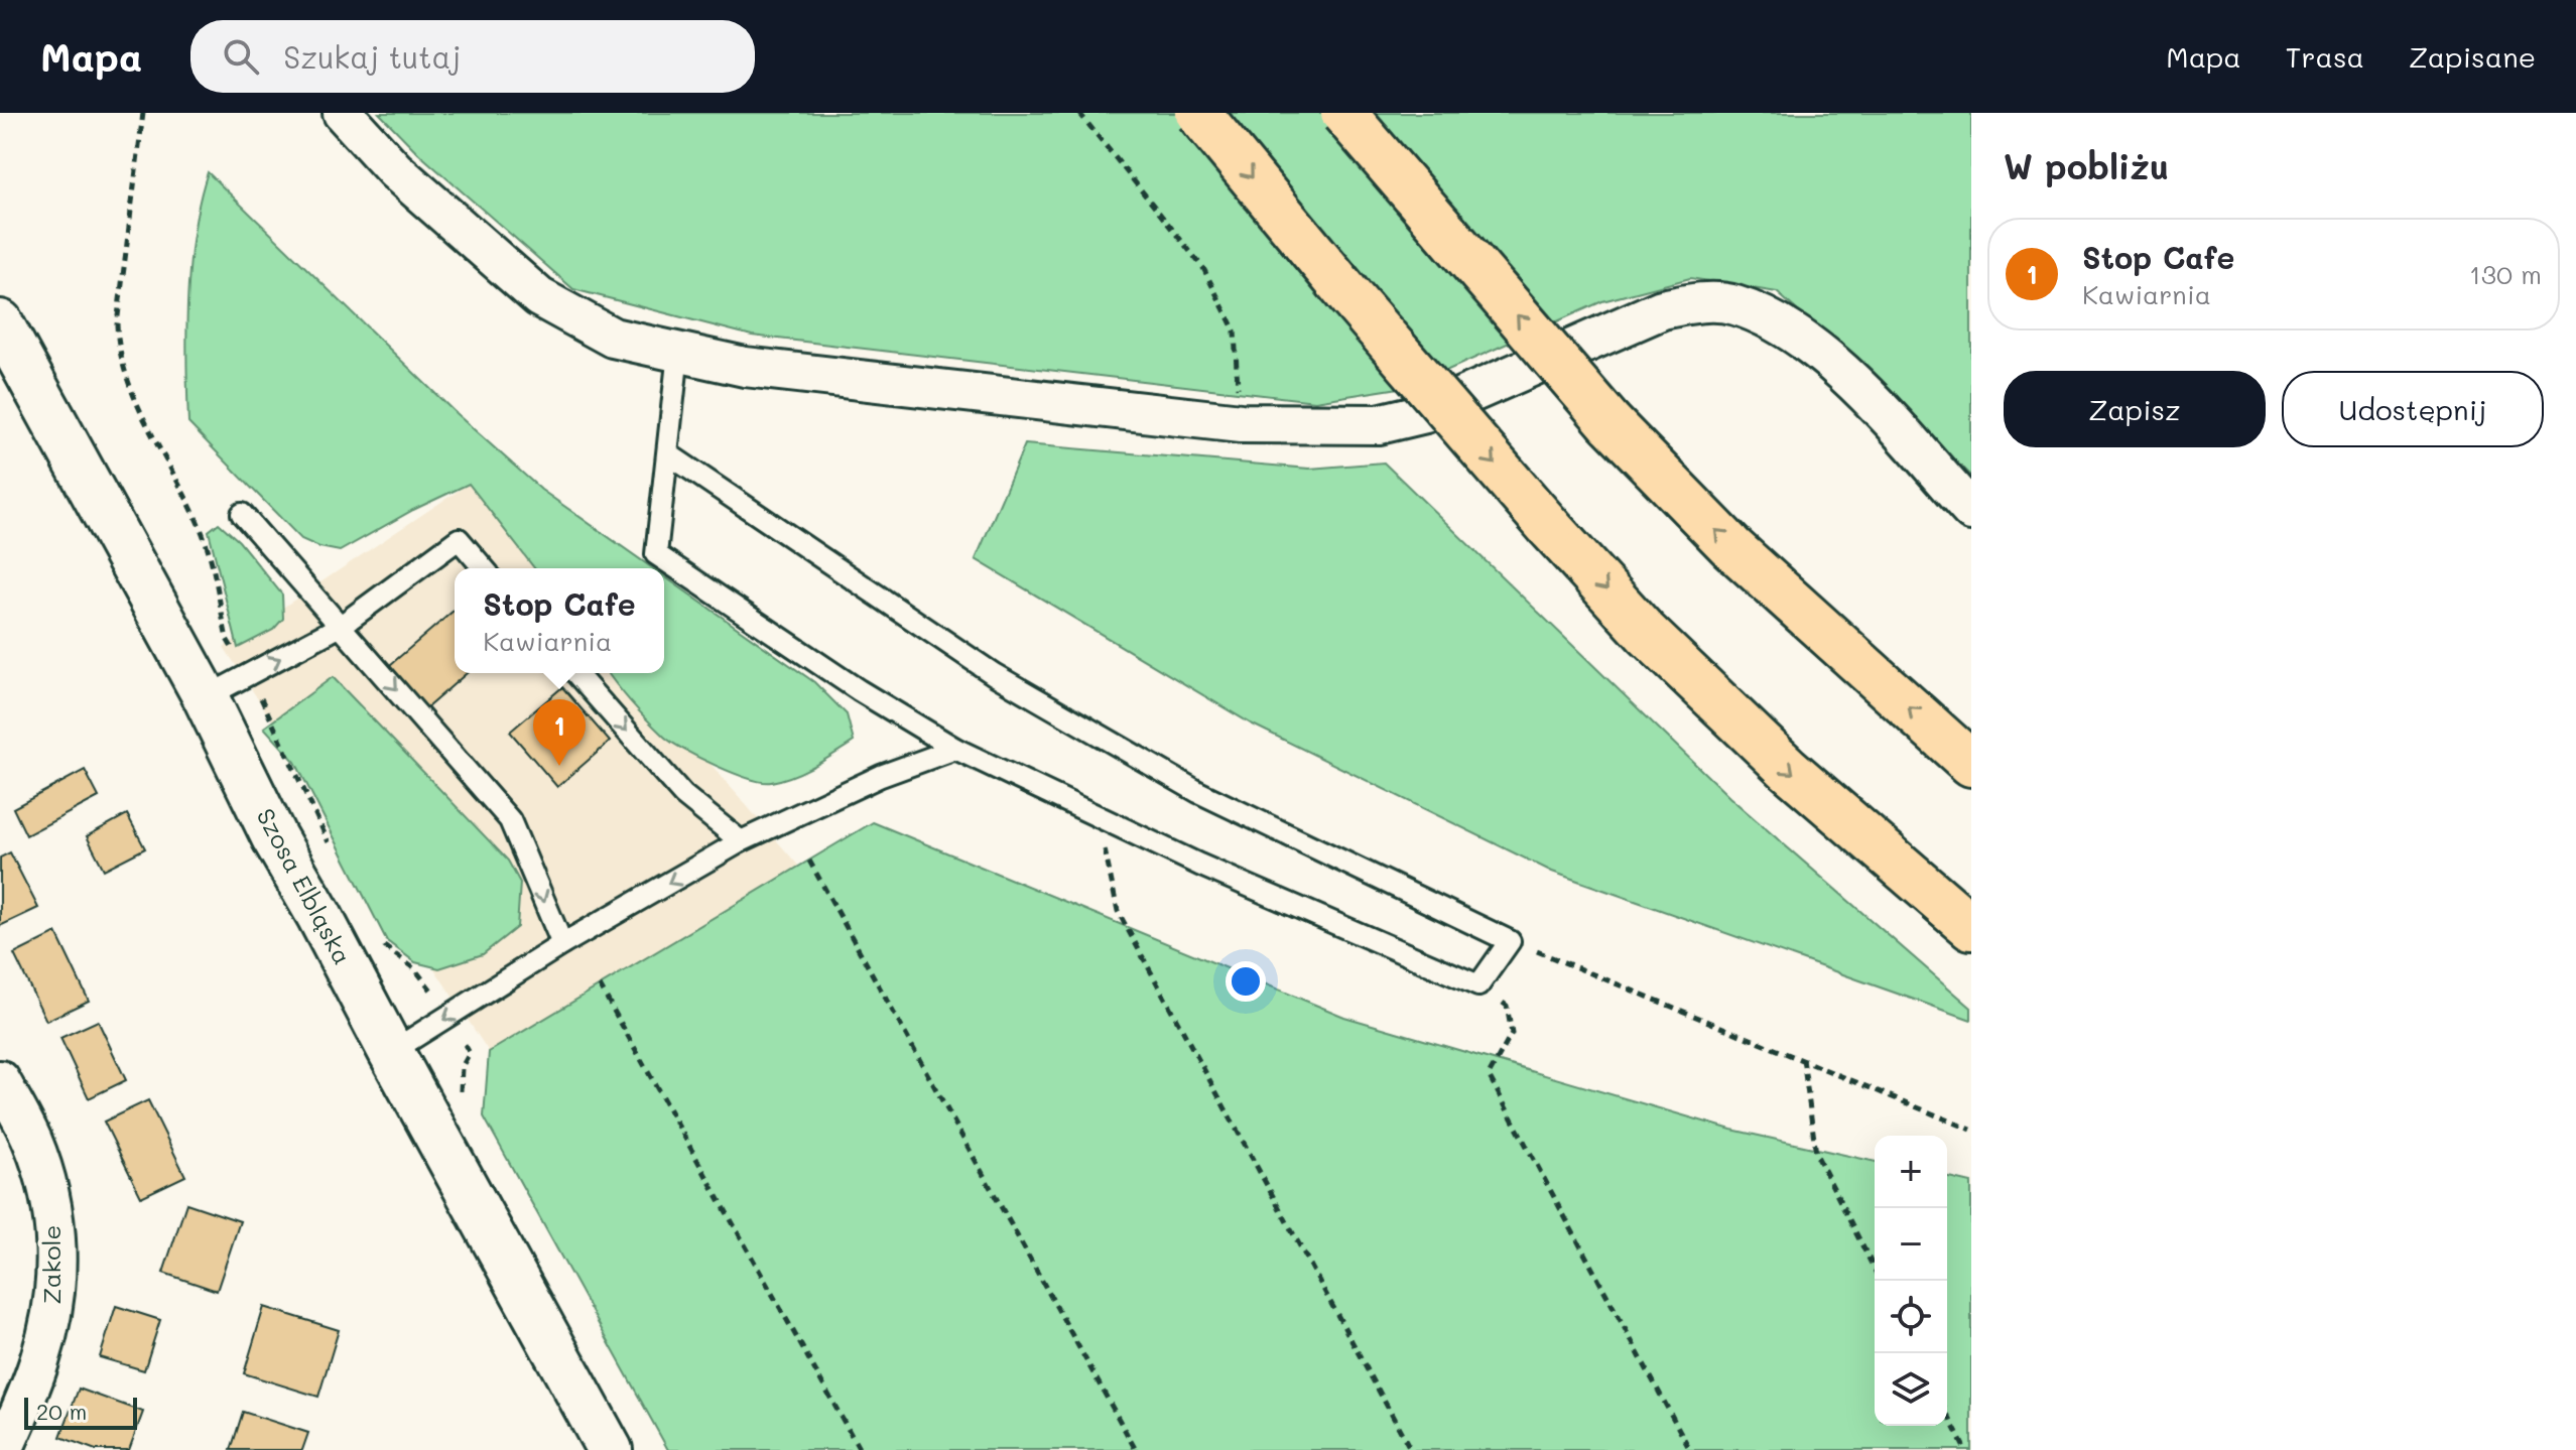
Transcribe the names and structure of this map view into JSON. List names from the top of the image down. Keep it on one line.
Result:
{"streets":{"main road":["Szosa Elbląska"],"street":["Zakole"]},"scale_bar":"20 m","page":{"header":"Mapa","search":"Szukaj tutaj","nav":["Mapa","Trasa","Zapisane"],"heading":"W pobliżu","list":[{"mark":"1","name":"Stop Cafe","note":"Kawiarnia","value":"130 m"}],"buttons":["Zapisz","Udostępnij"],"popup":["Stop Cafe","Kawiarnia"],"pins":"1","map_buttons":["+","−"],"scale":"20 m"}}
